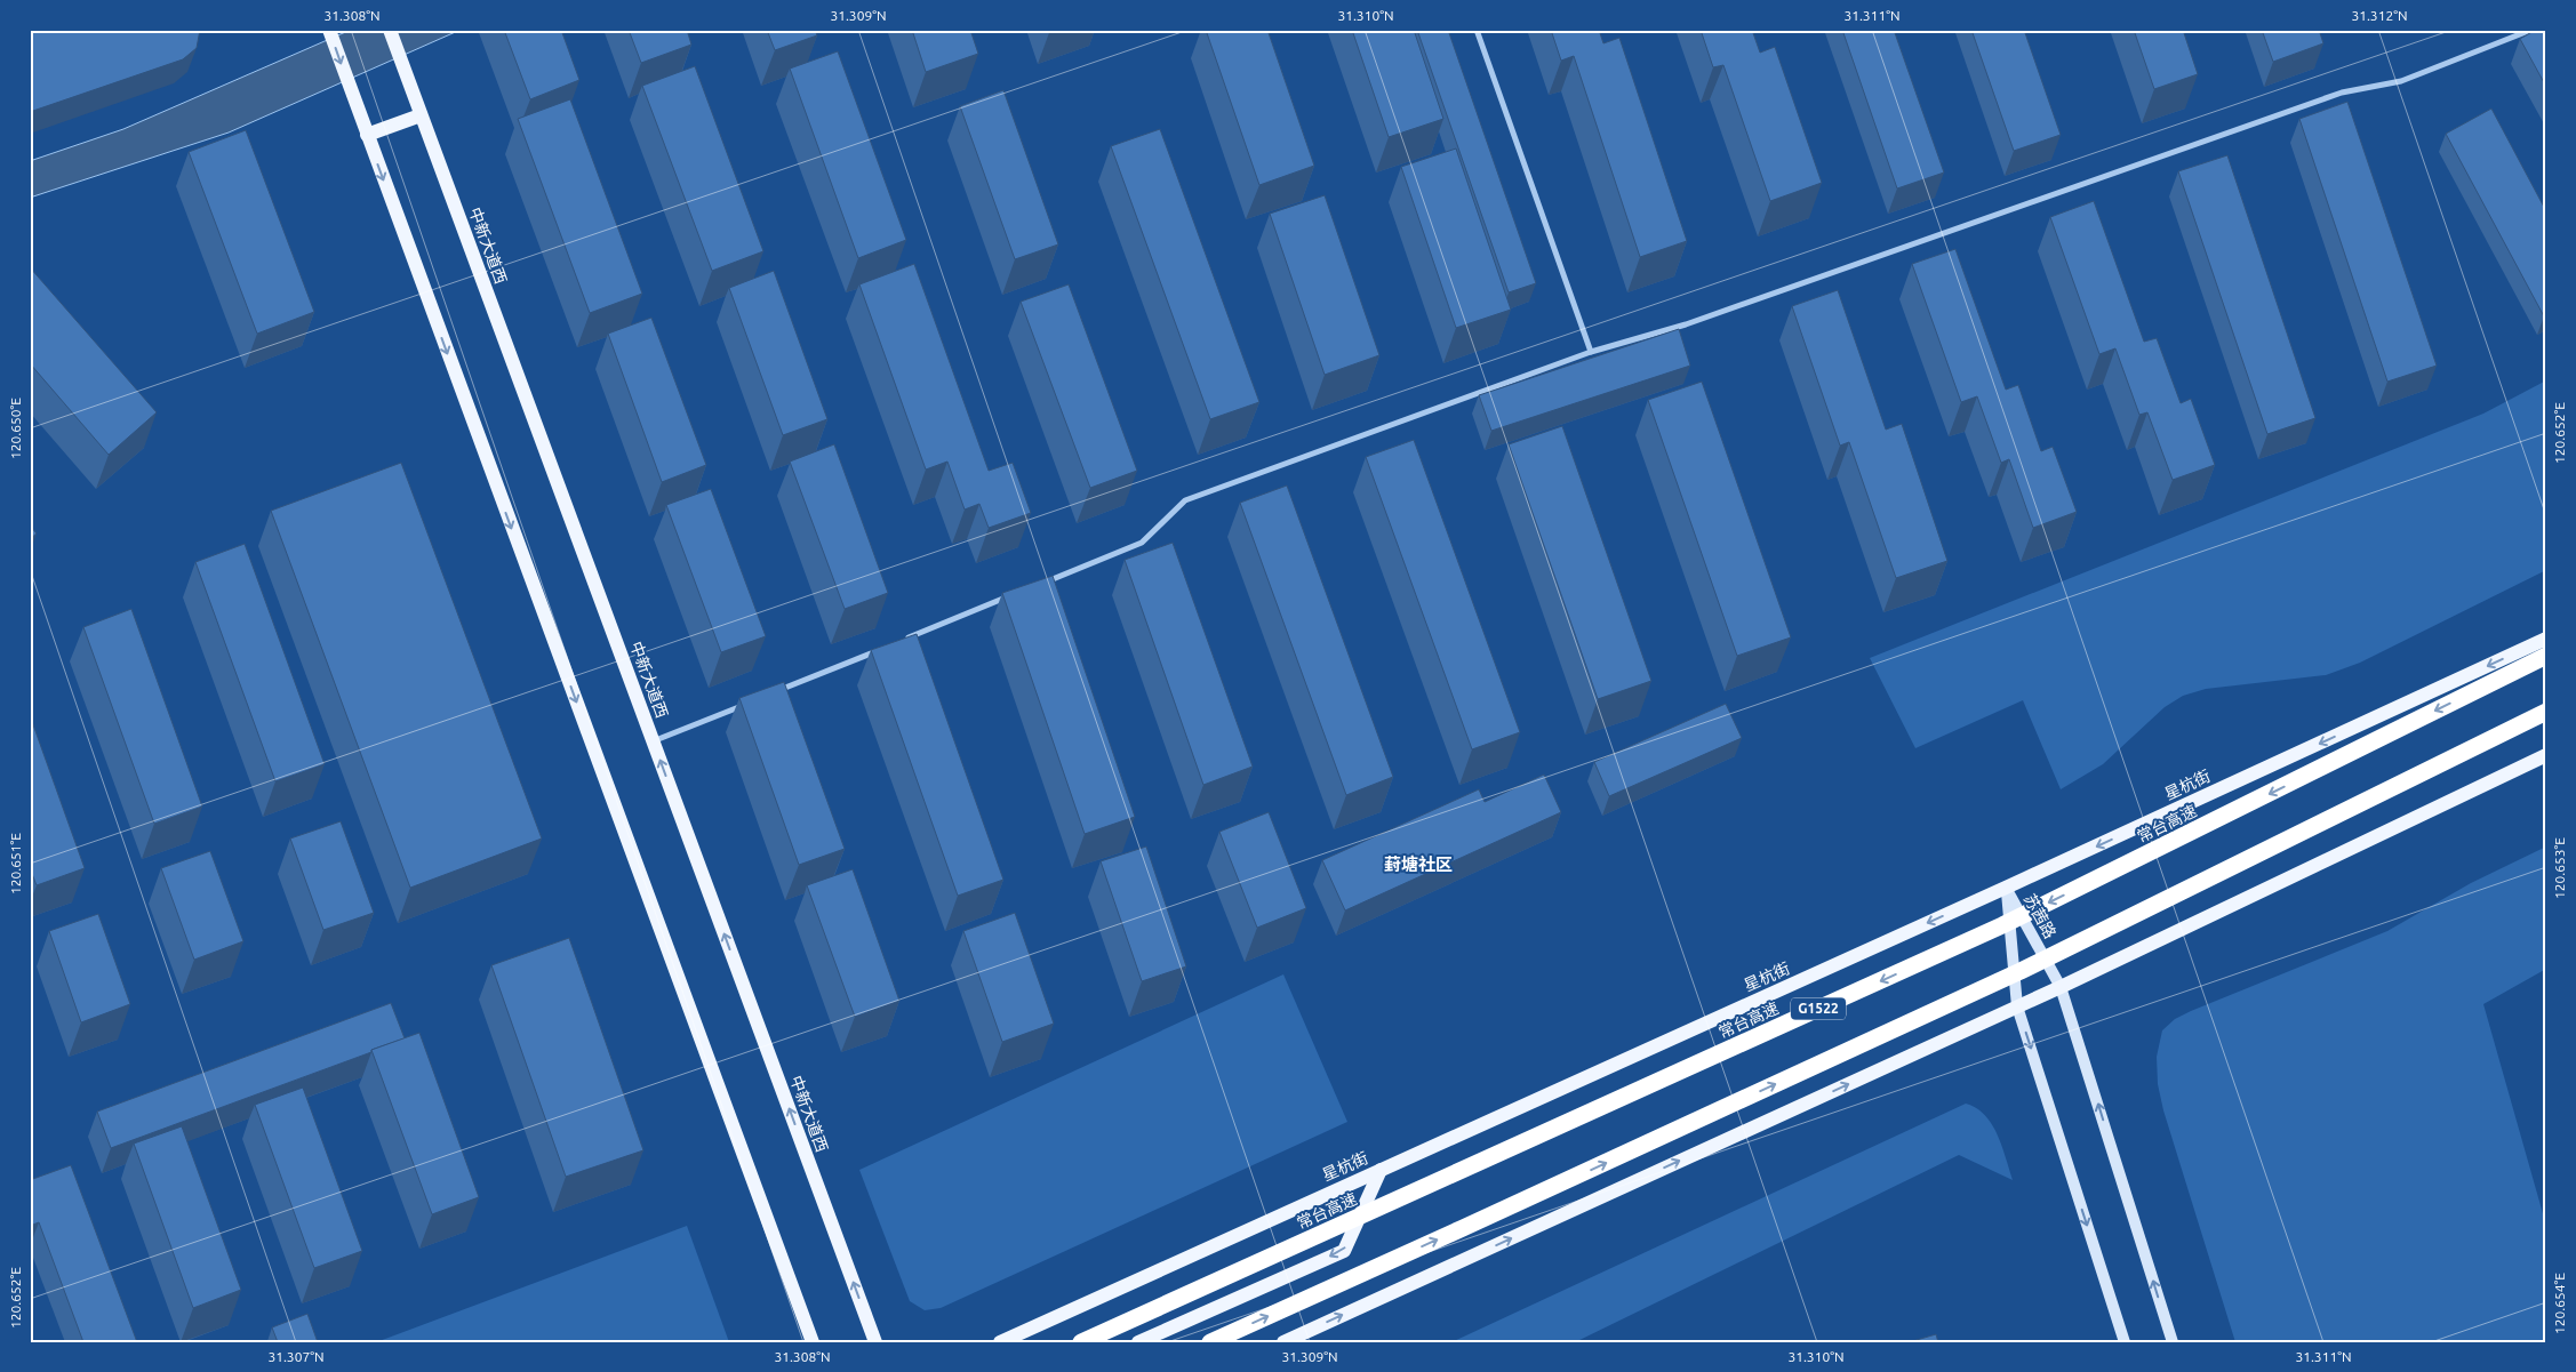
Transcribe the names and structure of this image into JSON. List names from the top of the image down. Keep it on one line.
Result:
{"streets":{"highway":["常台高速","G1522"],"main road":["中新大道西","星杭街","苏茜路"]},"crossings":[["星杭街","苏茜路"]],"districts":["葑塘社区"],"coordinates":["31.308°N","31.309°N","31.310°N","31.311°N","31.312°N","120.650°E","120.652°E","120.651°E","120.653°E","120.654°E","31.307°N"]}
